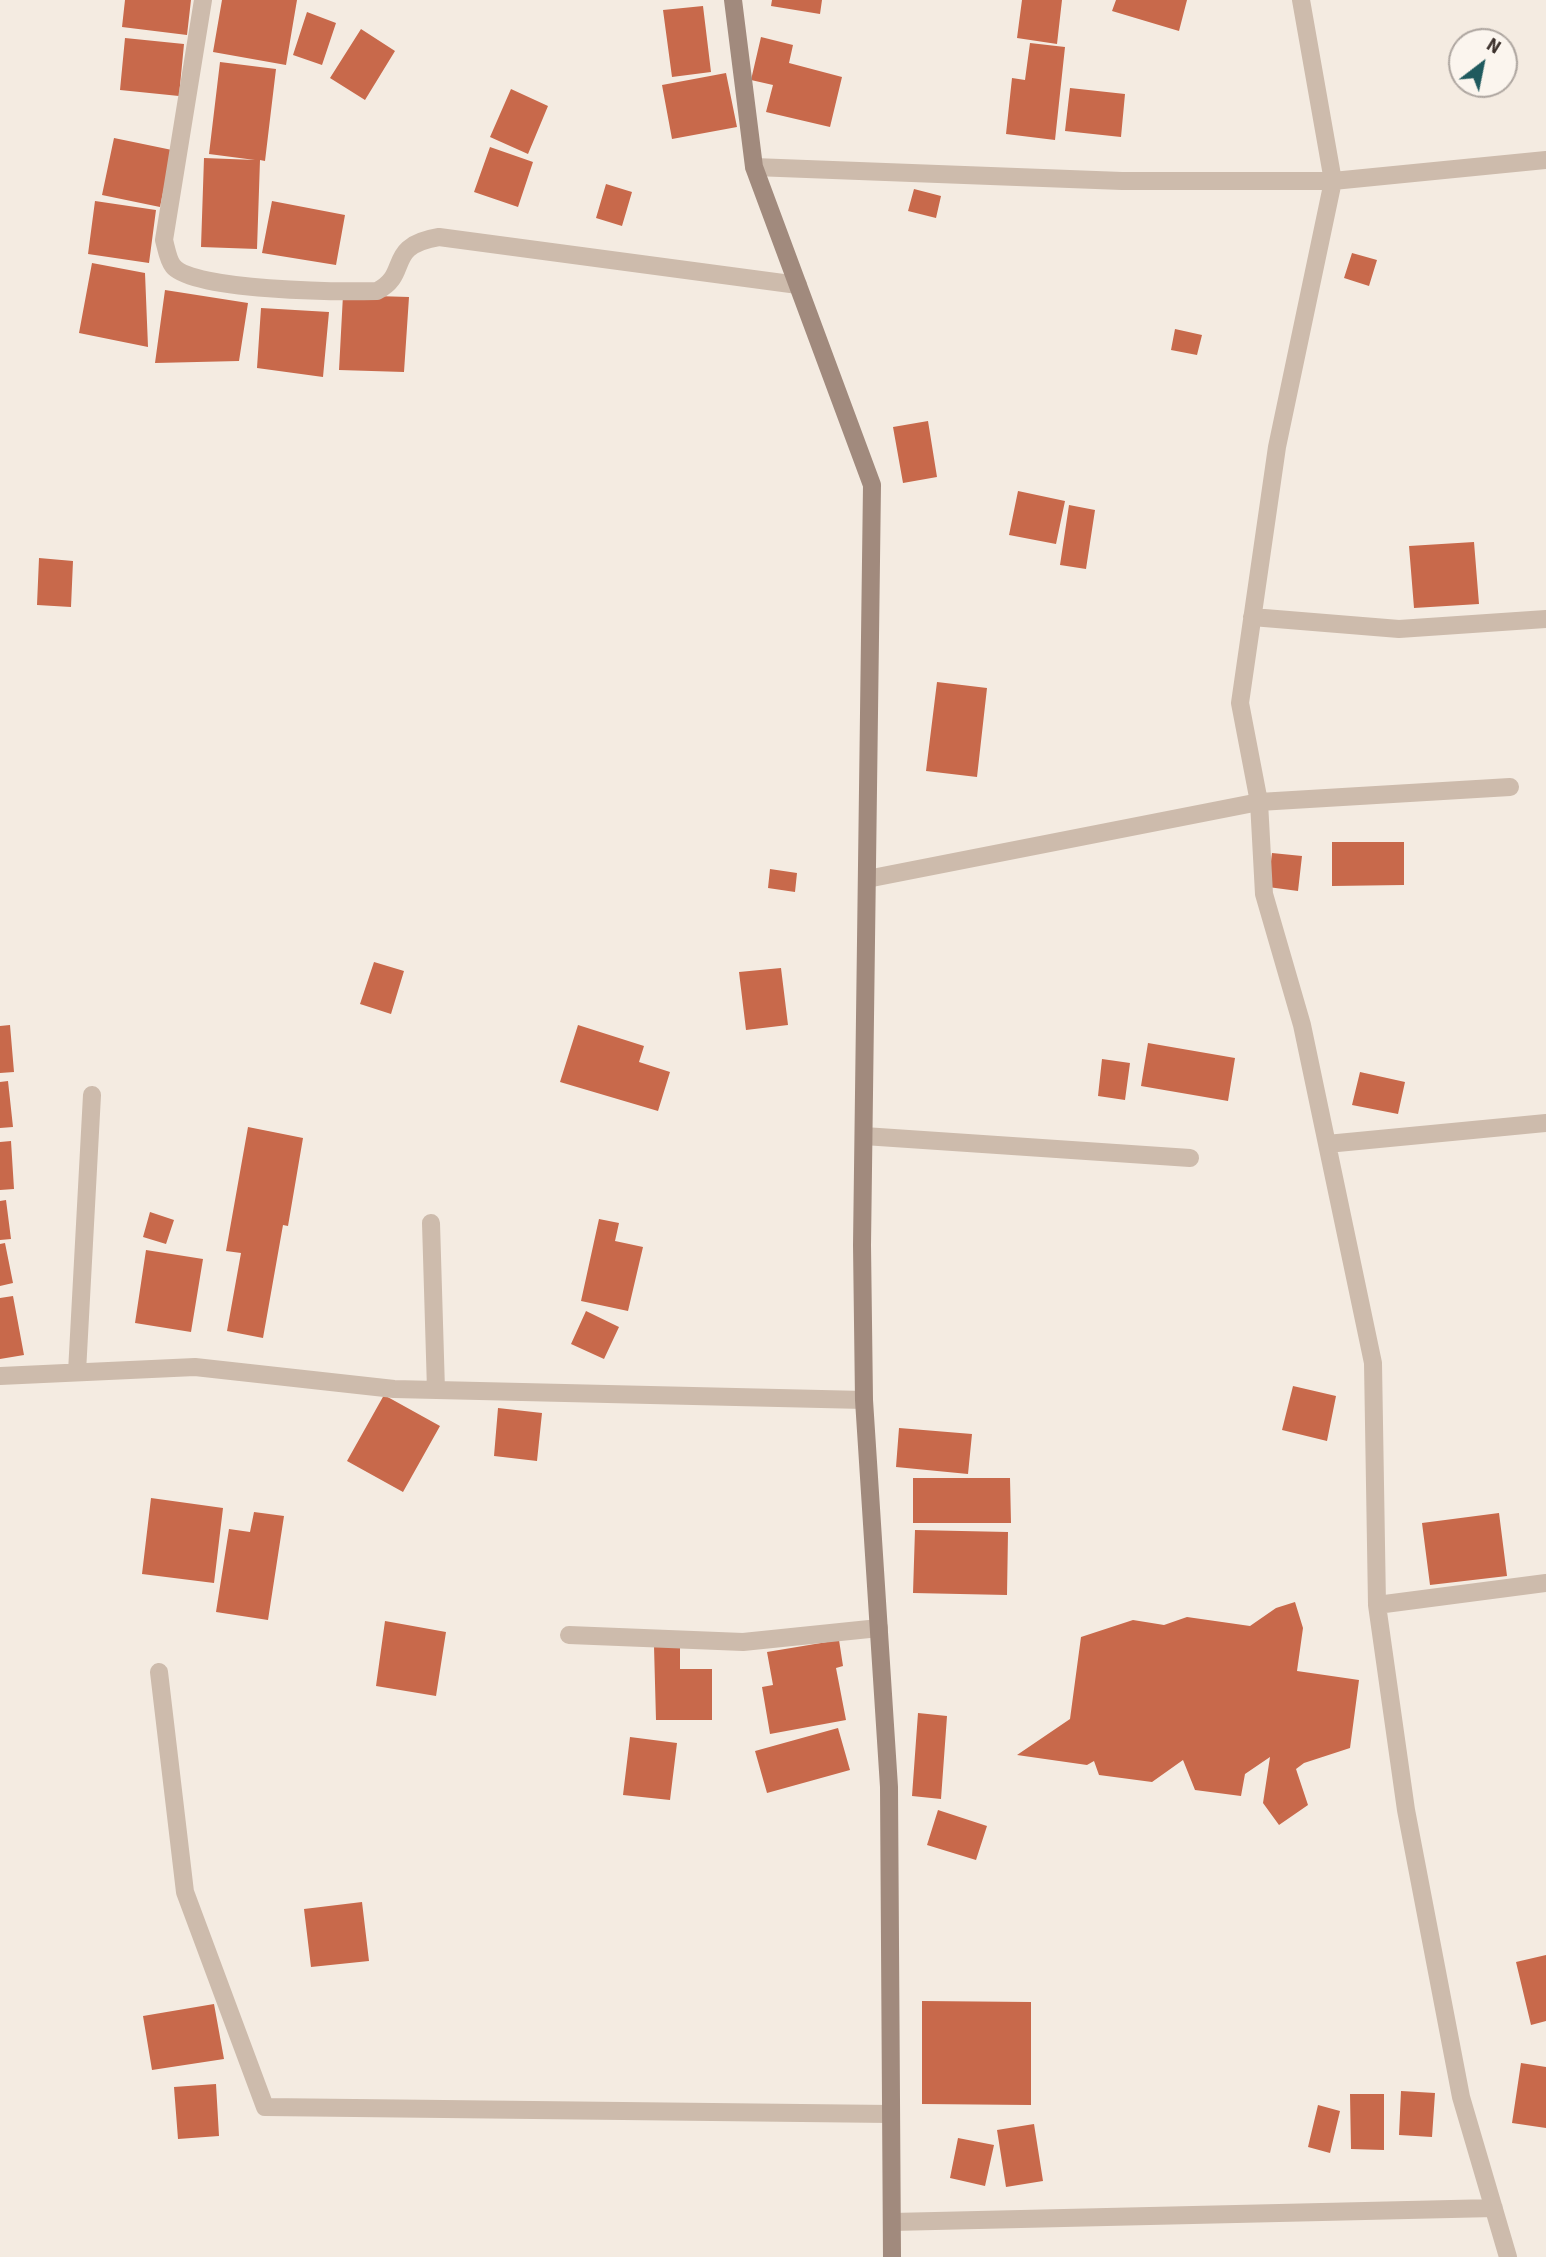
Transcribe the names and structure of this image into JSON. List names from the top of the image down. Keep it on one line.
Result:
{"north":"top right"}
